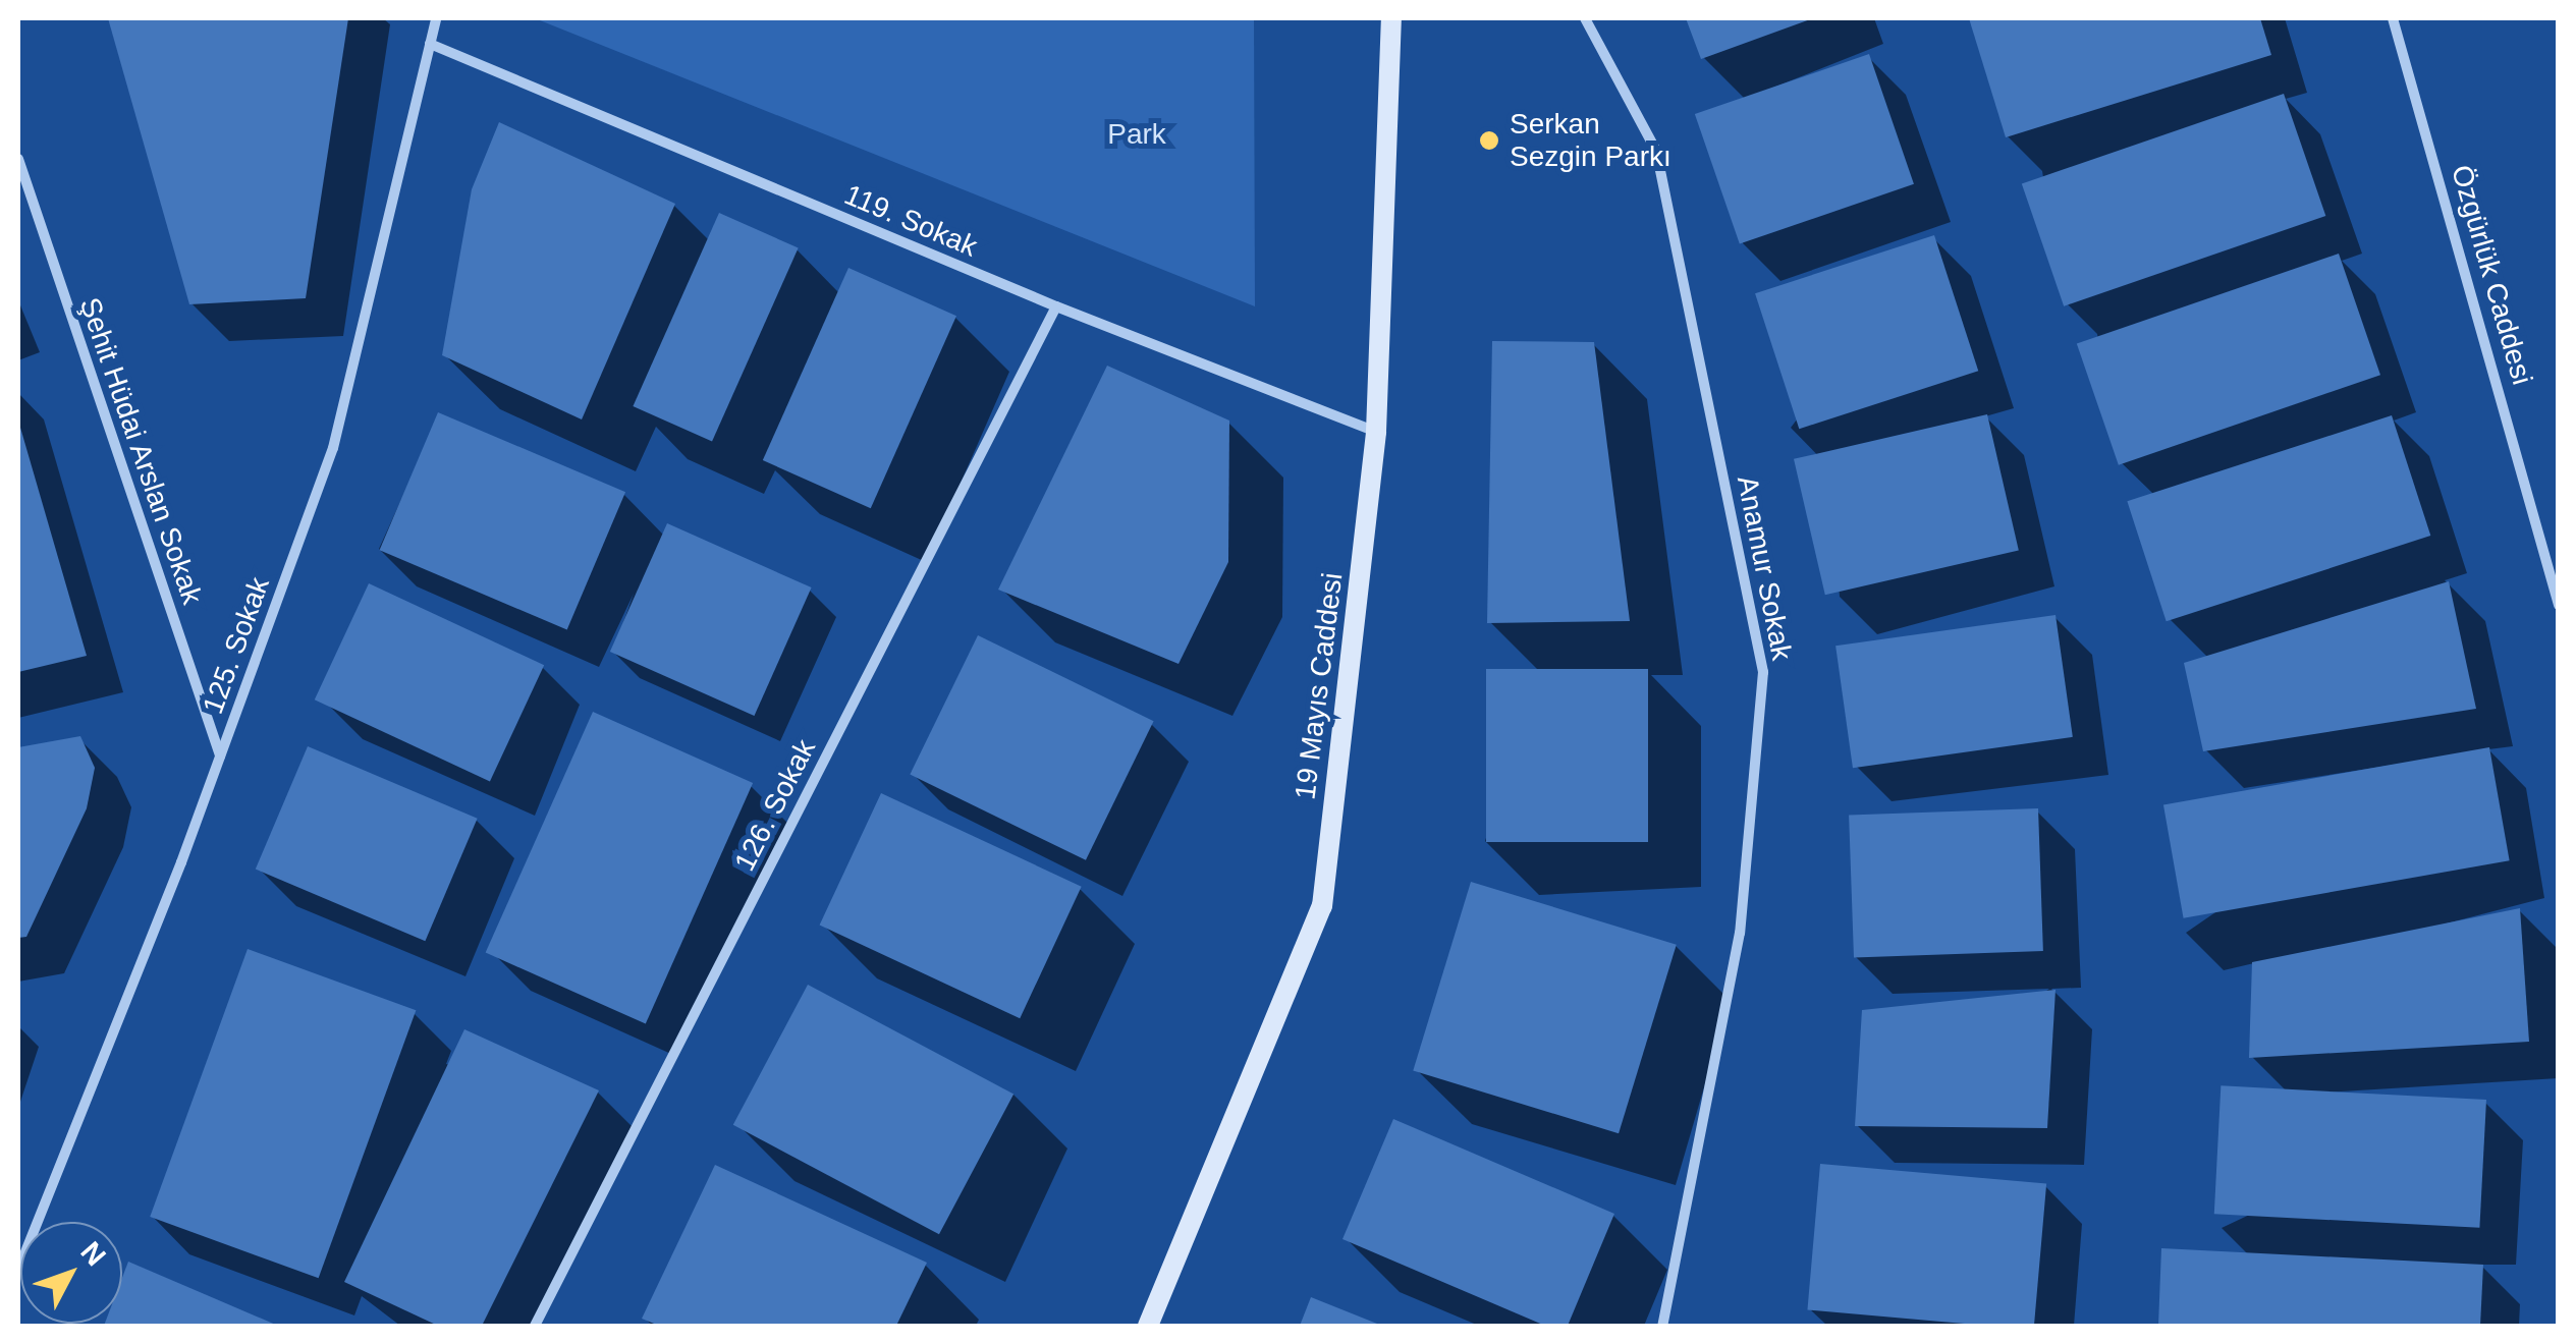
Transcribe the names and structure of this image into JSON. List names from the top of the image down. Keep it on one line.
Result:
{"streets":{"main road":["19 Mayıs Caddesi"],"street":["119. Sokak","Özgürlük Caddesi","Şehit Hüdai Arslan Sokak","Anamur Sokak","125. Sokak","126. Sokak"]},"crossings":[["119. Sokak","125. Sokak"],["119. Sokak","19 Mayıs Caddesi"],["119. Sokak","126. Sokak"],["Şehit Hüdai Arslan Sokak","125. Sokak"]],"parks":["Park"],"places":["Serkan Sezgin Parkı"],"north":"top right"}
